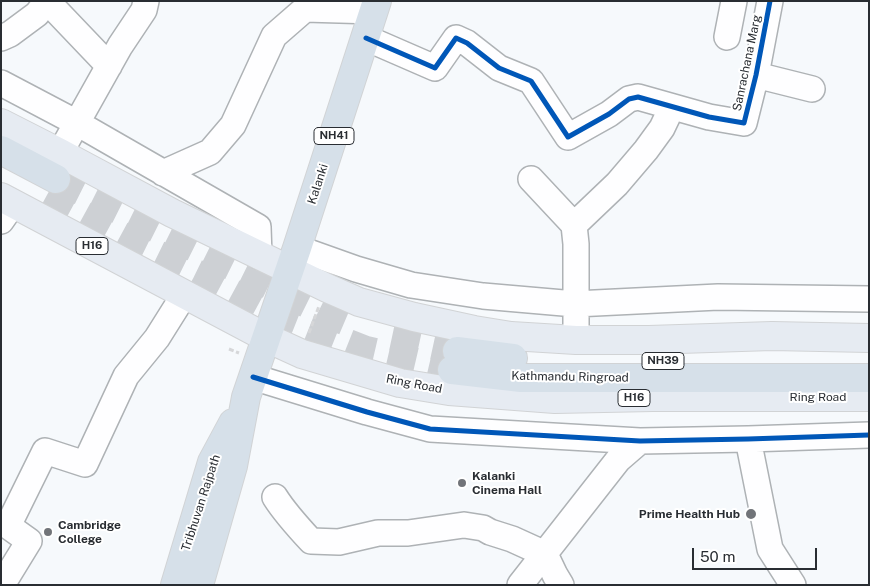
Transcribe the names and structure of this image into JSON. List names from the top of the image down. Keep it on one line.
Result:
{"streets":{"highway":["NH41","Kalanki","NH39","Kathmandu Ringroad","Tribhuvan Rajpath"],"main road":["H16","Ring Road"],"street":["Sanrachana Marg"]},"crossings":[["Sanrachana Marg","Kalanki"],["Kalanki","Ring Road"],["Kalanki","Tribhuvan Rajpath"],["Ring Road","Tribhuvan Rajpath"]],"places":["Kalanki Cinema Hall","Prime Health Hub","Cambridge College"],"scale_bar":"50 m"}
